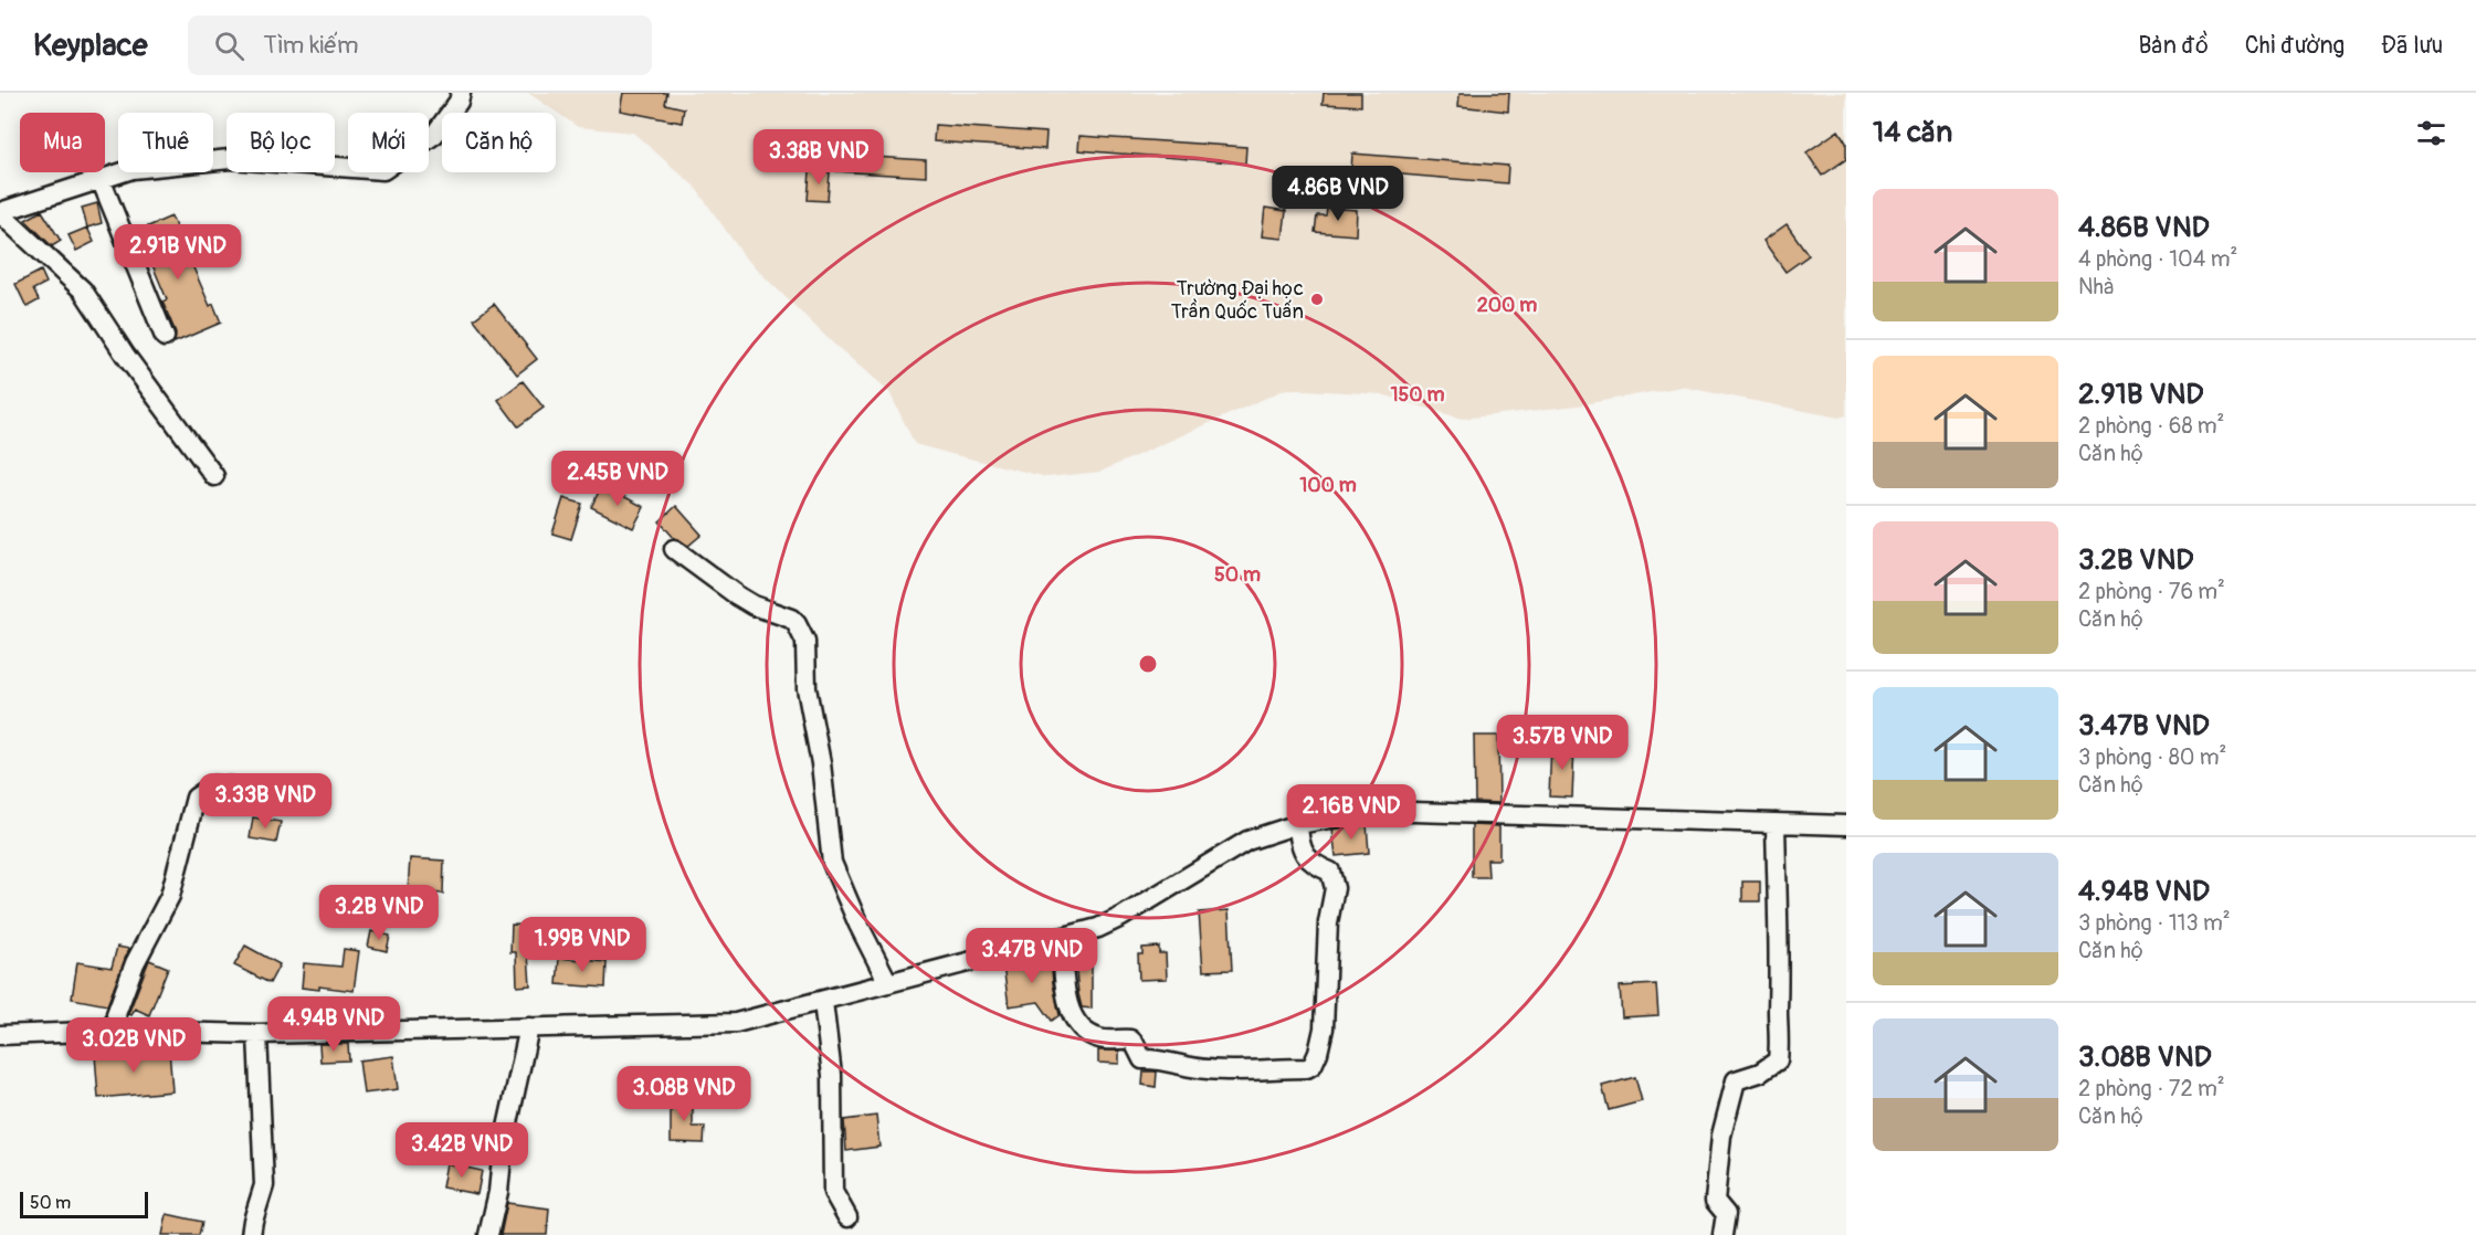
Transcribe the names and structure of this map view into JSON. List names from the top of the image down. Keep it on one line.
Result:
{"places":["Trường Đại học Trần Quốc Tuấn"],"scale_bar":"50 m","page":{"header":"Keyplace","search":"Tìm kiếm","nav":["Bản đồ","Chỉ đường","Đã lưu"],"heading":"14 căn","chip":["Mua","Thuê","Bộ lọc","Mới","Căn hộ"],"price":["3.38B VND","4.86B VND","2.91B VND","2.45B VND","3.57B VND","3.33B VND","2.16B VND","3.2B VND","1.99B VND","3.47B VND","4.94B VND","3.02B VND","3.08B VND","3.42B VND"],"list":[{"name":"4.86B VND","note":"4 phòng · 104 m² · Nhà"},{"name":"2.91B VND","note":"2 phòng · 68 m² · Căn hộ"},{"name":"3.2B VND","note":"2 phòng · 76 m² · Căn hộ"},{"name":"3.47B VND","note":"3 phòng · 80 m² · Căn hộ"},{"name":"4.94B VND","note":"3 phòng · 113 m² · Căn hộ"},{"name":"3.08B VND","note":"2 phòng · 72 m² · Căn hộ"}],"scale":"50 m"},"rings":["200 m","150 m","100 m","50 m"]}
